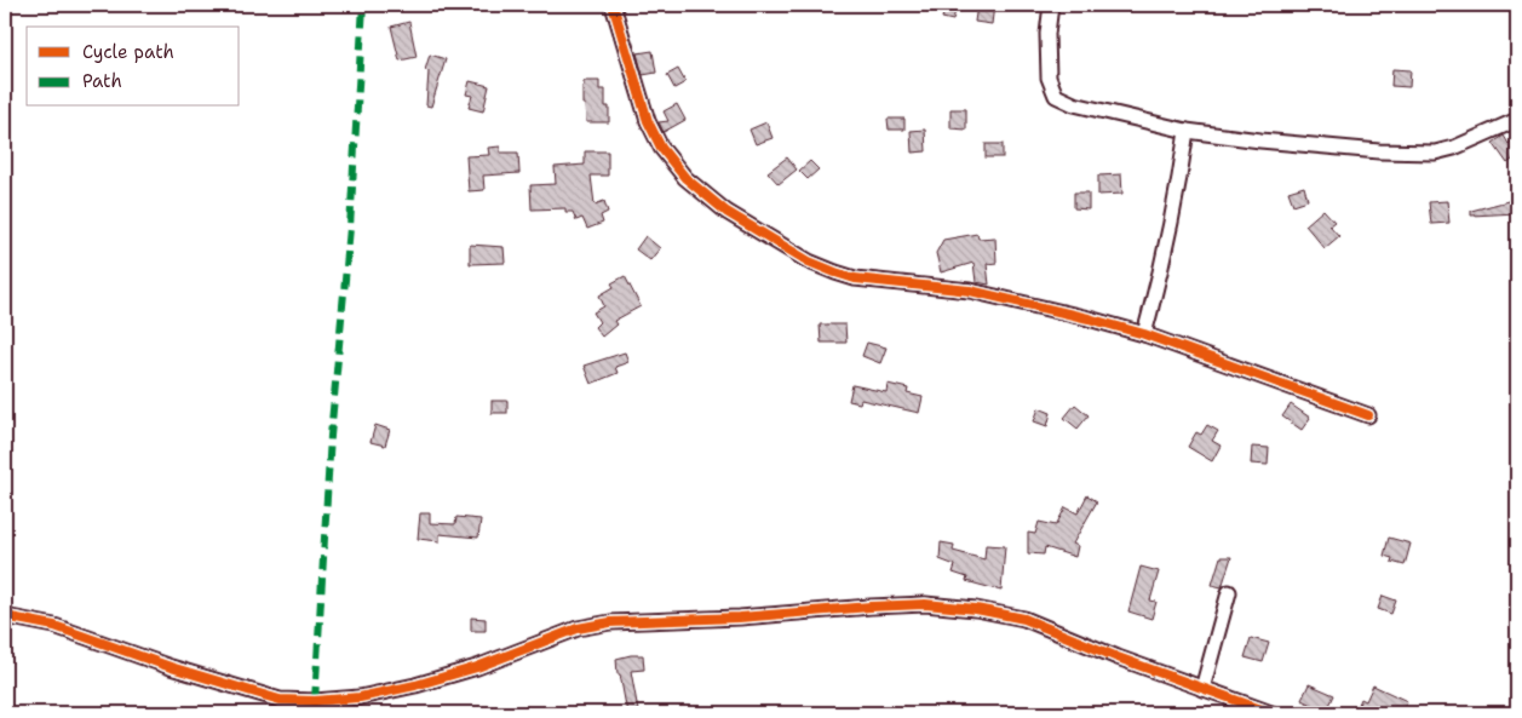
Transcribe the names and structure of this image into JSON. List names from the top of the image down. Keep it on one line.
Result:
{"legend":["Cycle path","Path"]}
